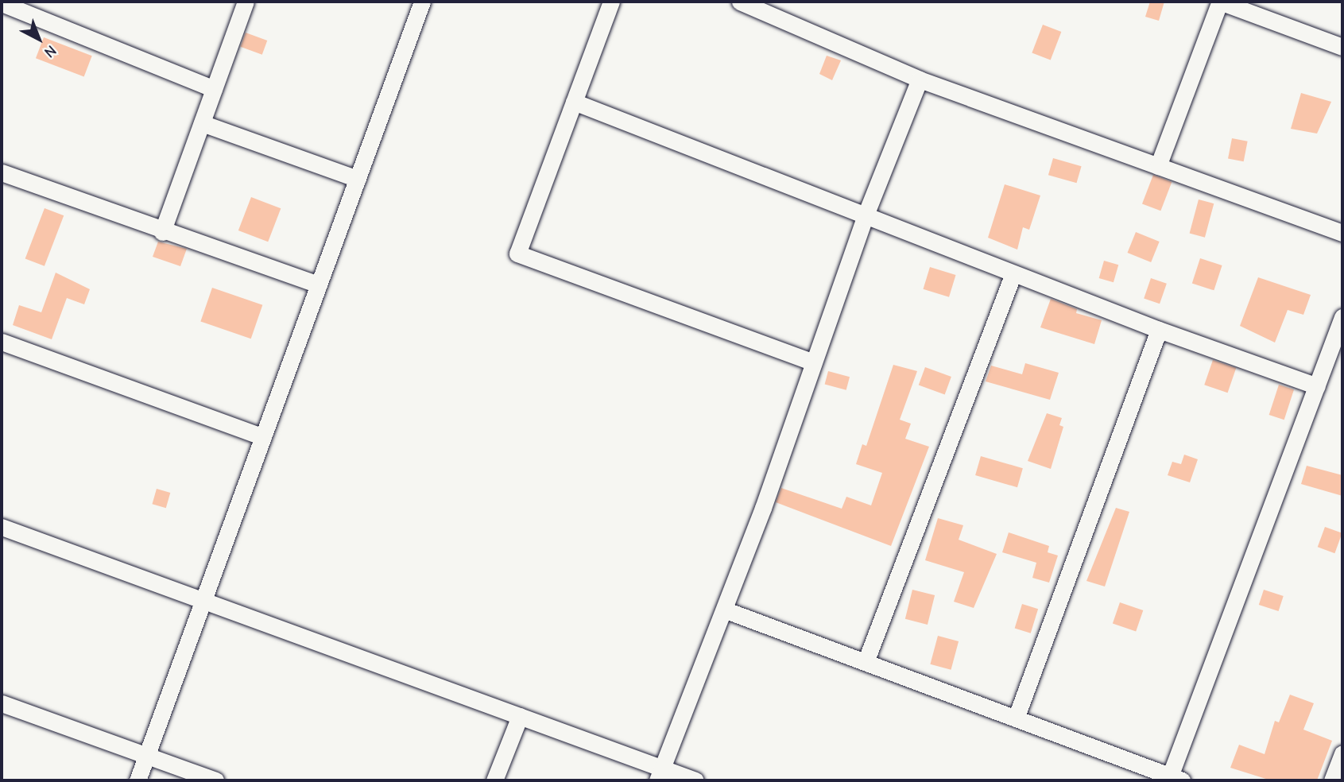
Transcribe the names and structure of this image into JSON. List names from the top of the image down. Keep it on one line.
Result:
{"north":"bottom right"}
